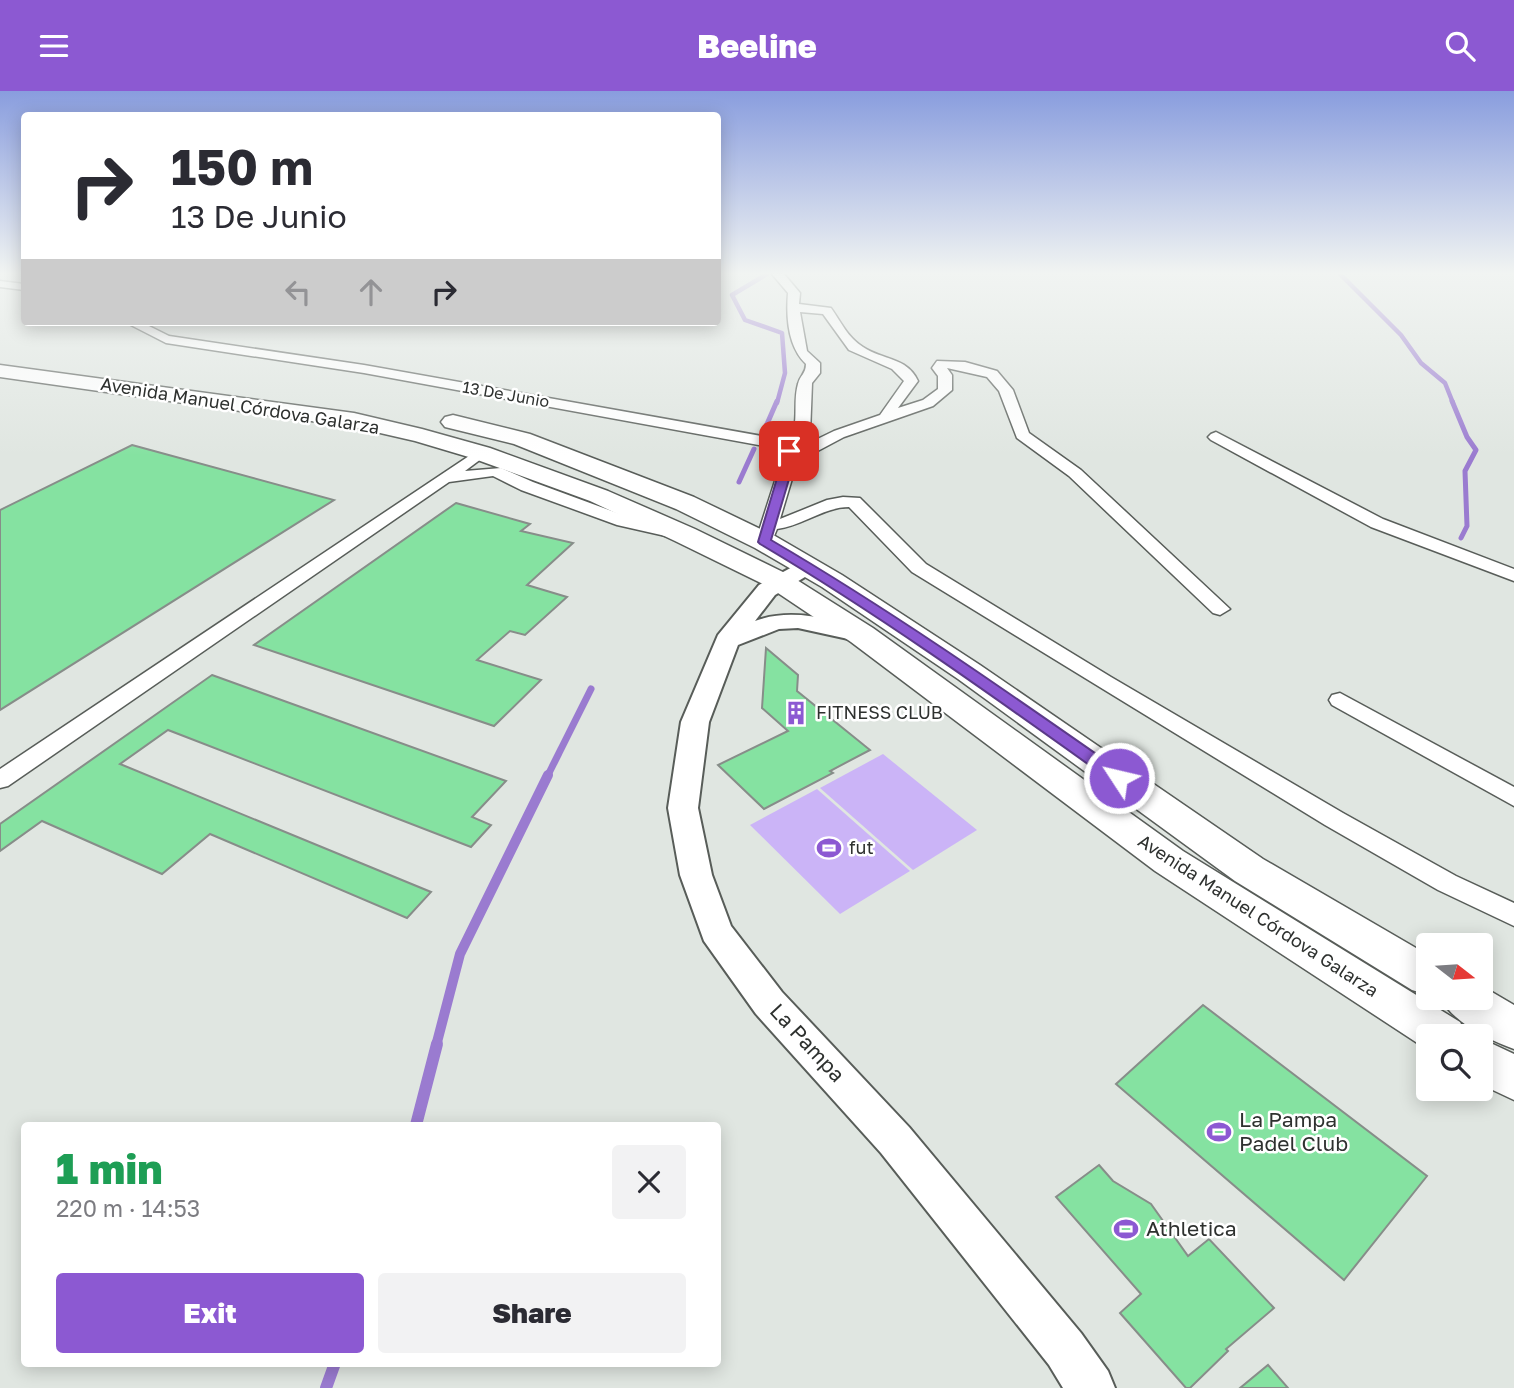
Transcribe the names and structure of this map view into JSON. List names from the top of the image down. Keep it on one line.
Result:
{"streets":{"main road":["Avenida Manuel Córdova Galarza"],"street":["13 De Junio","La Pampa"]},"crossings":[["Avenida Manuel Córdova Galarza","La Pampa"]],"places":{"building":["FITNESS CLUB"],"sports":["fut","La Pampa Padel Club","Athletica"]},"north":"right","page":{"header":"Beeline","turn":["150 m","13 De Junio"],"heading":["1 min","220 m · 14:53"],"buttons":["Exit","Share"]}}
